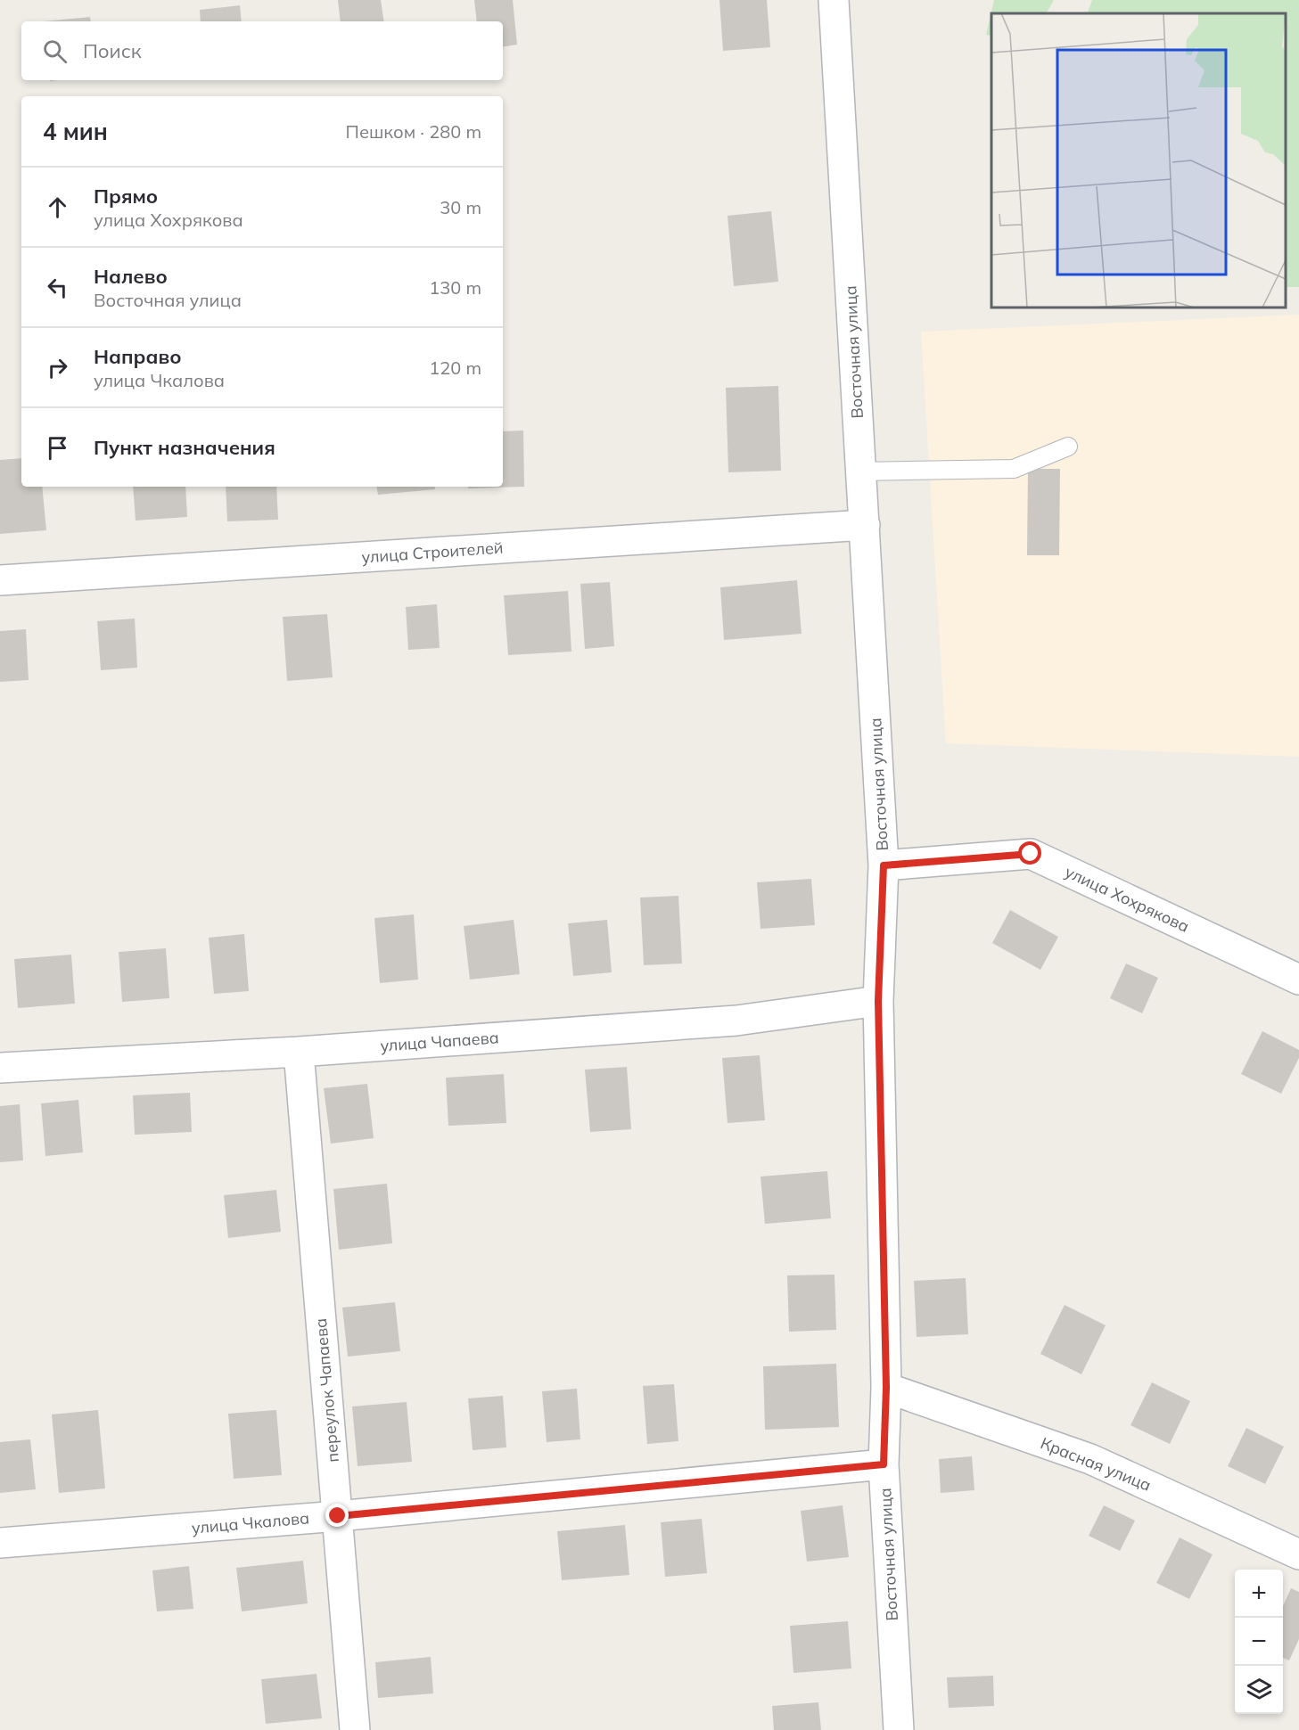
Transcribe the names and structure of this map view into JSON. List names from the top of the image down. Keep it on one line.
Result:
{"streets":{"street":["Восточная улица","улица Строителей","улица Хохрякова","улица Чапаева","переулок Чапаева","Красная улица","улица Чкалова"]},"crossings":[["Восточная улица","улица Строителей"],["Восточная улица","улица Хохрякова"],["Восточная улица","улица Чапаева"],["Восточная улица","Красная улица"],["Восточная улица","улица Чкалова"],["улица Чапаева","переулок Чапаева"],["переулок Чапаева","улица Чкалова"]],"page":{"search":"Поиск","heading":["4 мин","Пешком · 280 m"],"list":[["Прямо","улица Хохрякова","30 m"],["Налево","Восточная улица","130 m"],["Направо","улица Чкалова","120 m"],"Пункт назначения"],"map_buttons":["+","−"]}}
